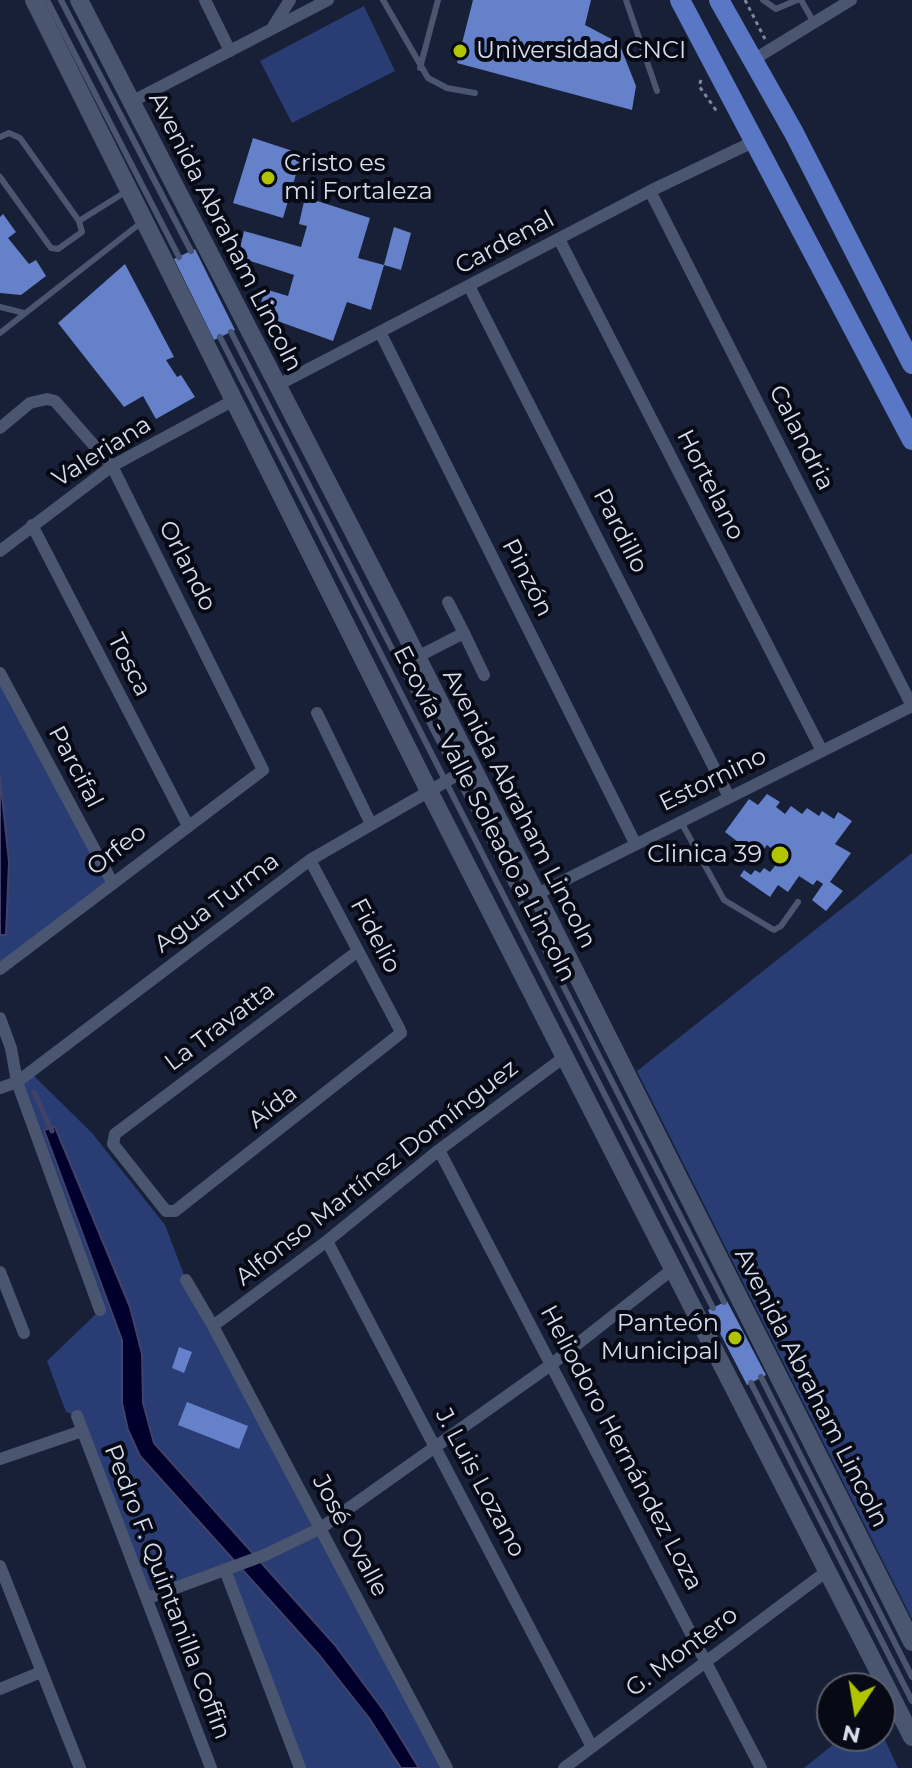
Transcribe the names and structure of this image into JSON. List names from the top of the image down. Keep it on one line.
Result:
{"streets":{"main road":["Avenida Abraham Lincoln"],"street":["Cardenal","Calandria","Valeriana","Hortelano","Pardillo","Orlando","Pinzón","Tosca","Parcifal","Estornino","Orfeo","Agua Turma","Fidelio","La Travatta","Aída","Alfonso Martínez Domínguez","Heliodoro Hernández Loza","J. Luis Lozano","José Ovalle","Pedro F. Quintanilla Coffin","G. Montero"],"lane":["Ecovía - Valle Soleado a Lincoln"]},"crossings":[["Avenida Abraham Lincoln","Cardenal"],["Avenida Abraham Lincoln","Estornino"],["Avenida Abraham Lincoln","Ecovía - Valle Soleado a Lincoln"],["Avenida Abraham Lincoln","Agua Turma"],["Cardenal","Calandria"],["Cardenal","Hortelano"],["Cardenal","Pardillo"],["Cardenal","Pinzón"],["Calandria","Estornino"],["Valeriana","Orlando"],["Valeriana","Tosca"],["Hortelano","Estornino"],["Pardillo","Estornino"],["Orlando","Orfeo"],["Pinzón","Estornino"],["Tosca","Orfeo"],["Parcifal","Orfeo"],["Ecovía - Valle Soleado a Lincoln","Agua Turma"],["Agua Turma","Fidelio"],["Fidelio","La Travatta"],["Fidelio","Aída"],["La Travatta","Aída"],["Alfonso Martínez Domínguez","Heliodoro Hernández Loza"],["Alfonso Martínez Domínguez","J. Luis Lozano"],["Alfonso Martínez Domínguez","José Ovalle"],["Heliodoro Hernández Loza","G. Montero"],["J. Luis Lozano","G. Montero"]],"places":["Universidad CNCI","Cristo es mi Fortaleza","Clinica 39","Panteón Municipal"],"north":"bottom"}
